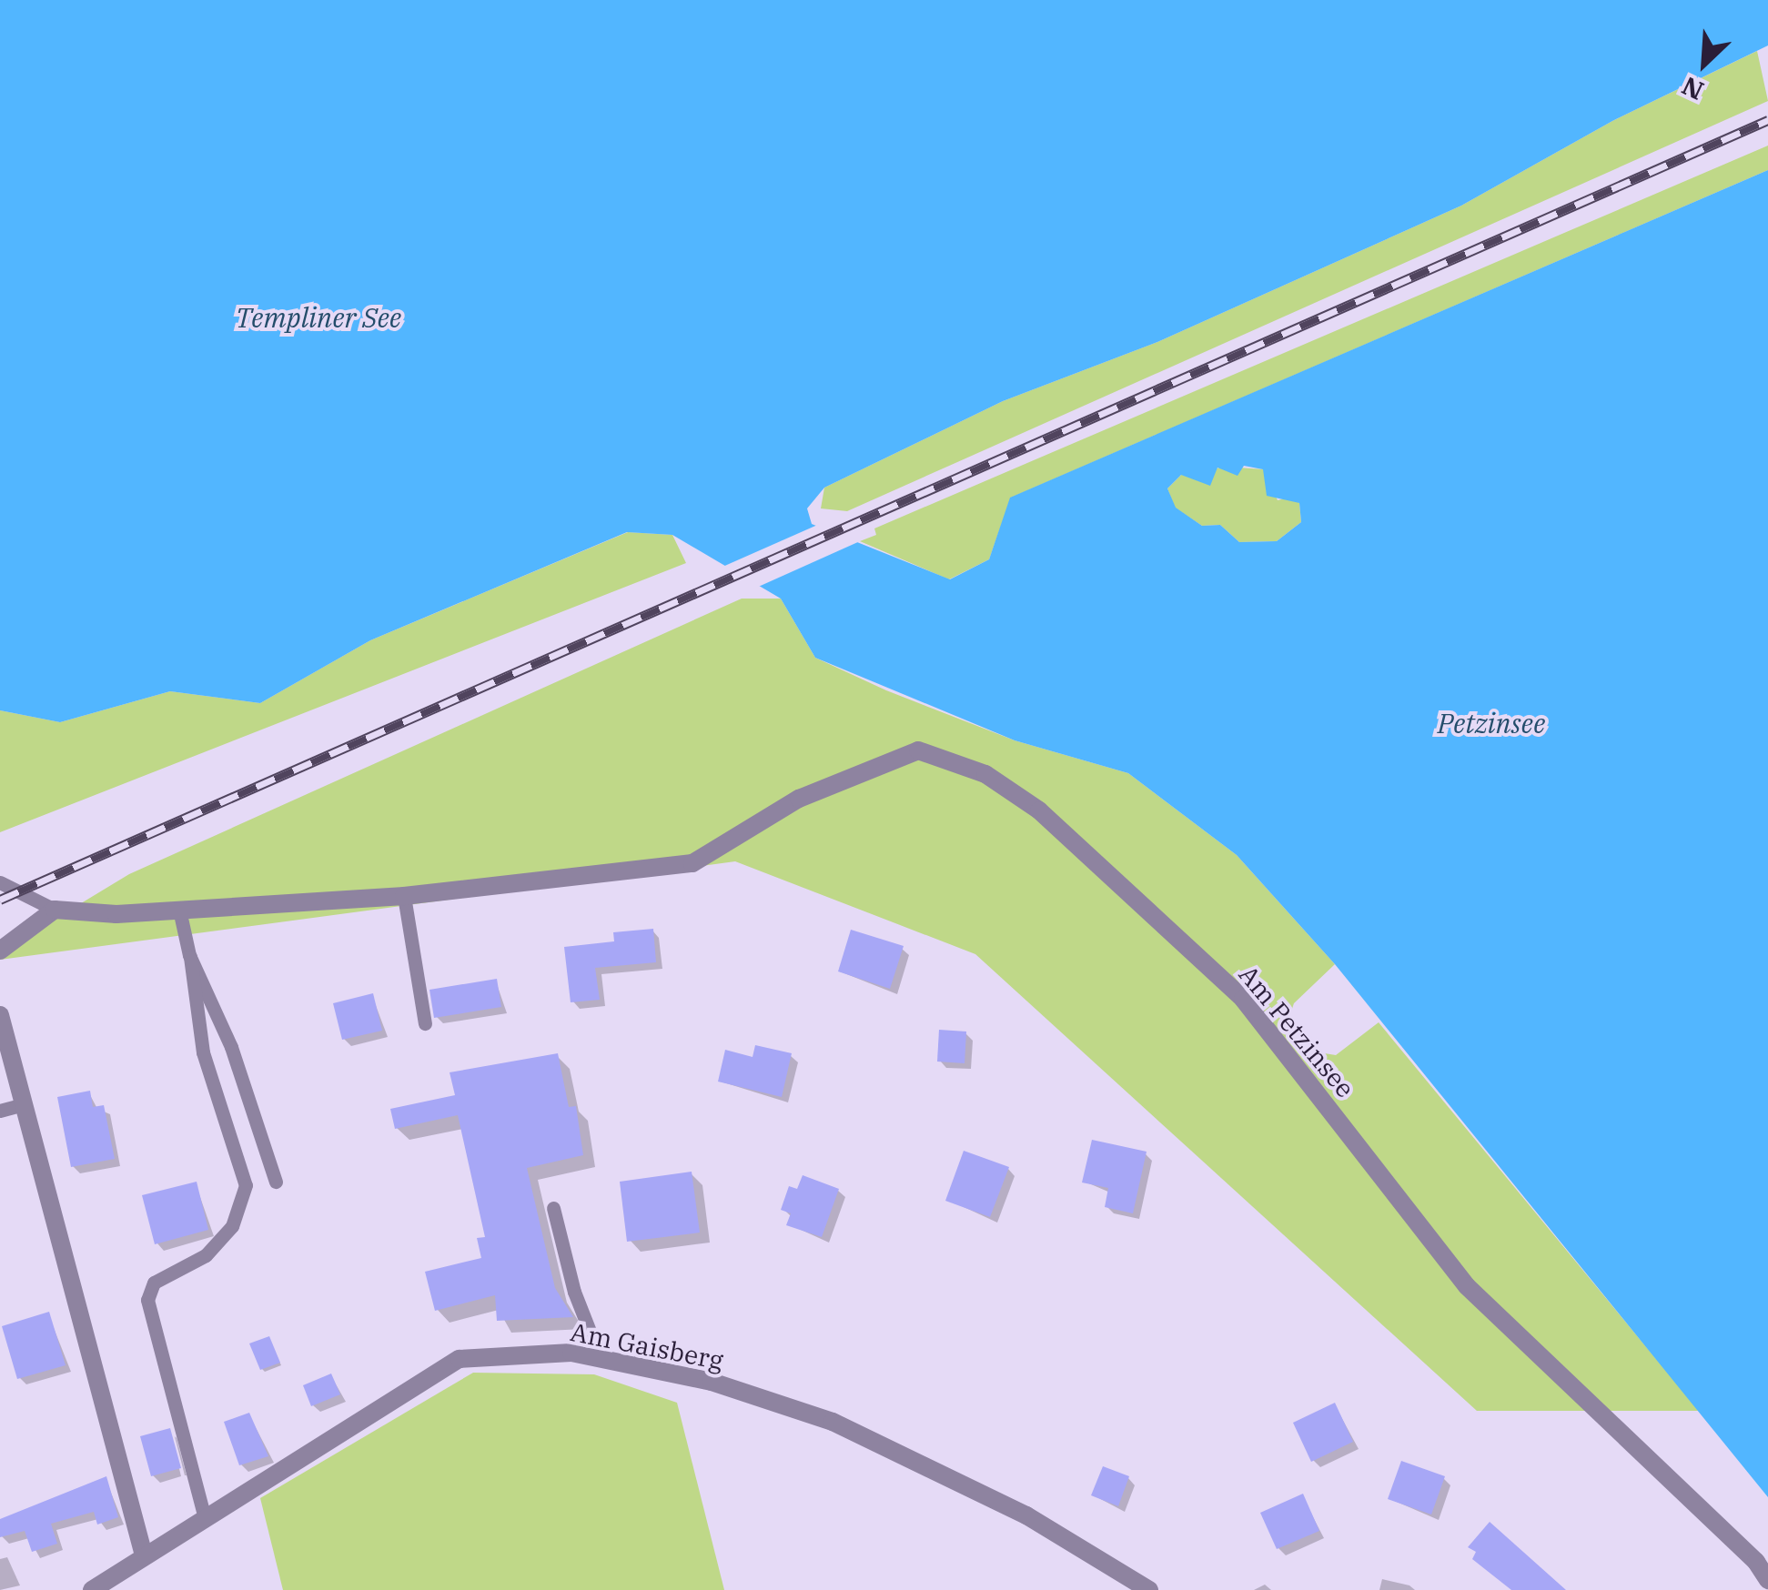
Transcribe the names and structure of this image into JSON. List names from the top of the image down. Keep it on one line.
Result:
{"streets":{"street":["Am Petzinsee","Am Gaisberg"]},"water":["Templiner See","Petzinsee"],"north":"bottom left"}
